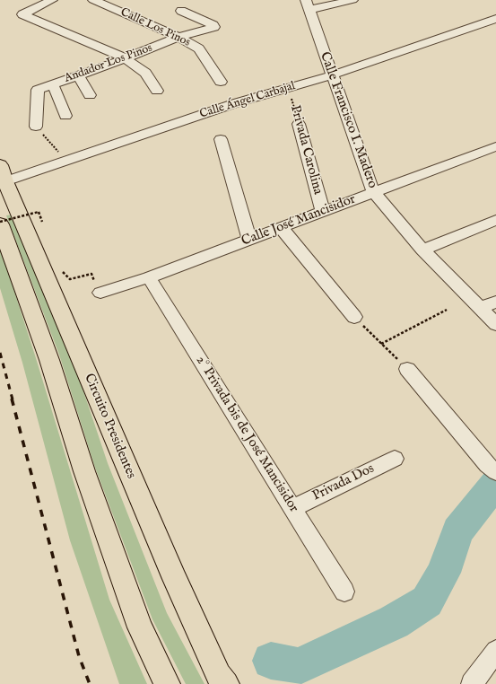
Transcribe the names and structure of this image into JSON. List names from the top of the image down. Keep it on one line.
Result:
{"streets":{"main road":["Circuito Presidentes"],"street":["Calle Los Pinos","Andador Los Pinos","Calle Ángel Carbajal","Calle Francisco I. Madero","Privada Carolina","Calle José Mancisidor","2° Privada bis de José Mancisidor","Privada Dos"]},"crossings":[["Calle Los Pinos","Andador Los Pinos"],["Calle Ángel Carbajal","Calle Francisco I. Madero"],["Calle Ángel Carbajal","Privada Carolina"],["Calle Ángel Carbajal","Circuito Presidentes"],["Calle Francisco I. Madero","Calle José Mancisidor"],["Privada Carolina","Calle José Mancisidor"],["Calle José Mancisidor","2° Privada bis de José Mancisidor"],["2° Privada bis de José Mancisidor","Privada Dos"]]}
